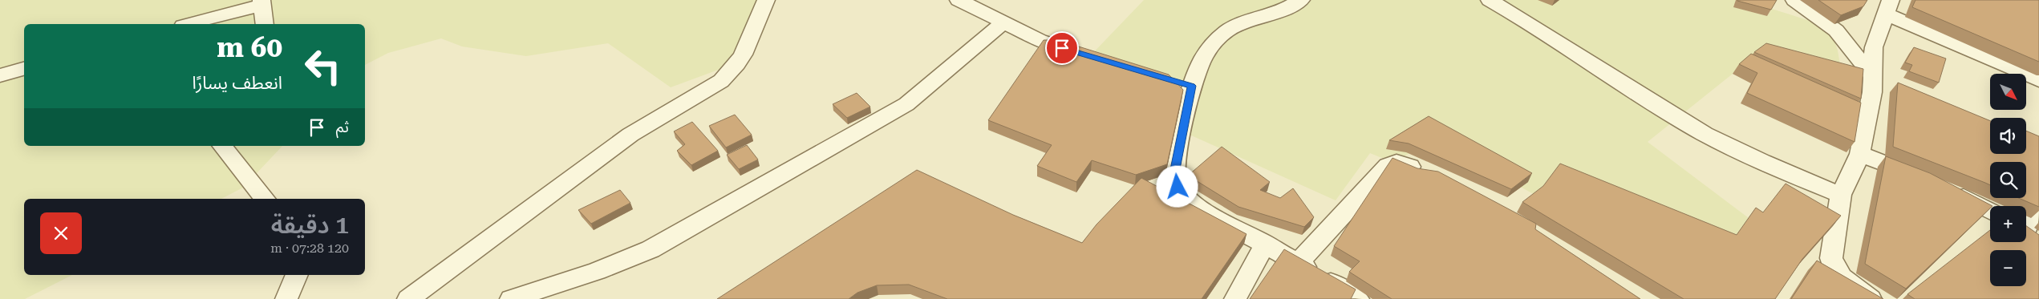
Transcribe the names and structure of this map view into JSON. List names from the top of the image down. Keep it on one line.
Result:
{"north":"bottom right","page":{"turn":["60 m","انعطف يسارًا"],"map_buttons":["+","−"],"then":"ثم","heading":["1 دقيقة","120 m · 07:28"]}}
